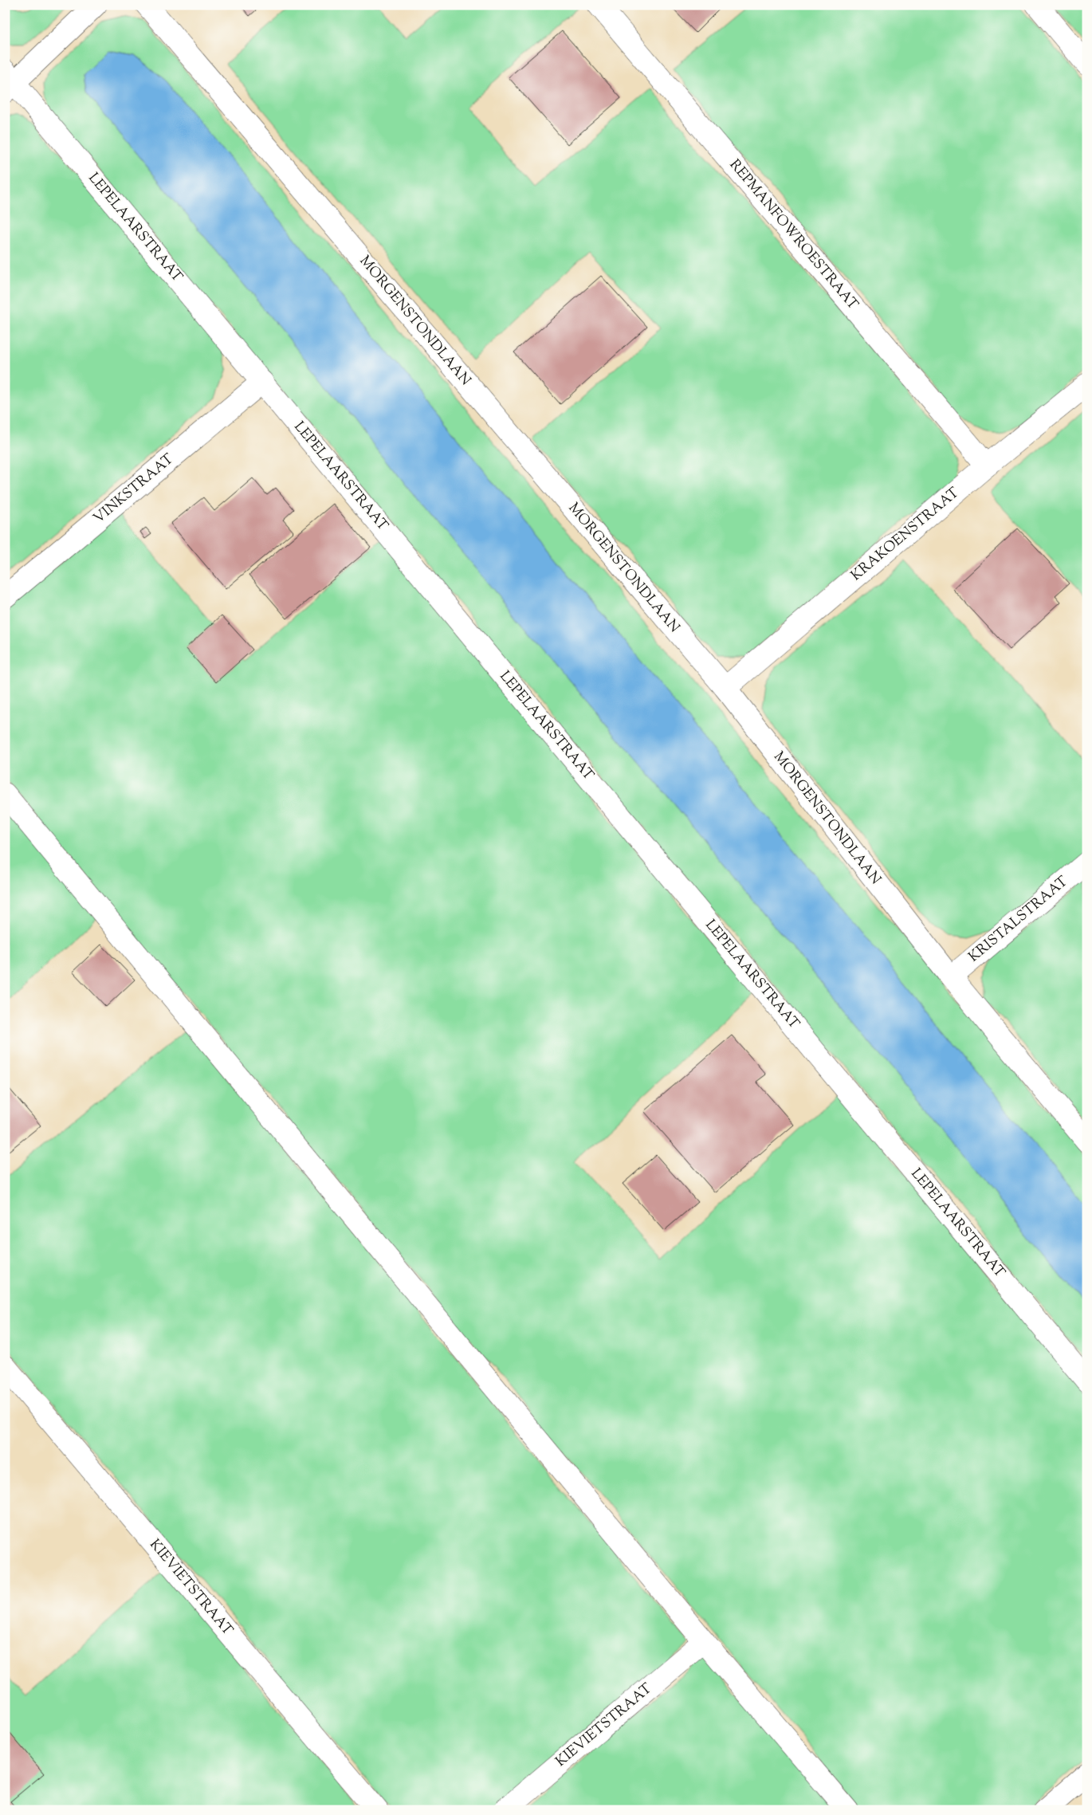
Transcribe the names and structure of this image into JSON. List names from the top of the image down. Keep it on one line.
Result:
{"streets":{"street":["LEPELAARSTRAAT","REPMANFOWROESTRAAT","MORGENSTONDLAAN","VINKSTRAAT","KRAKOENSTRAAT","KRISTALSTRAAT","KIEVIETSTRAAT"]},"crossings":[["LEPELAARSTRAAT","VINKSTRAAT"],["REPMANFOWROESTRAAT","KRAKOENSTRAAT"],["MORGENSTONDLAAN","KRAKOENSTRAAT"],["MORGENSTONDLAAN","KRISTALSTRAAT"]]}
